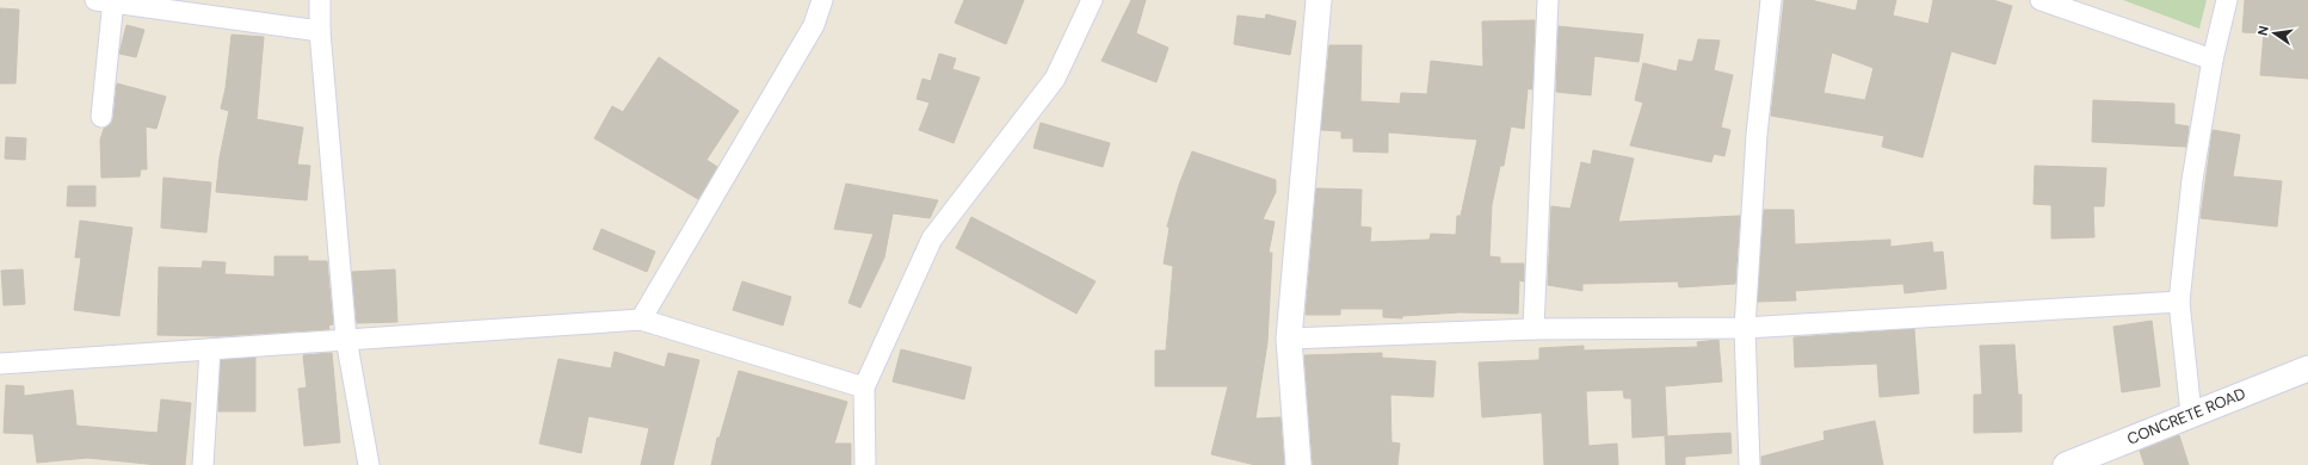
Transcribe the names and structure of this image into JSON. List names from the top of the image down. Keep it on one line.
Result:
{"streets":{"street":["CONCRETE ROAD"]},"north":"left"}
